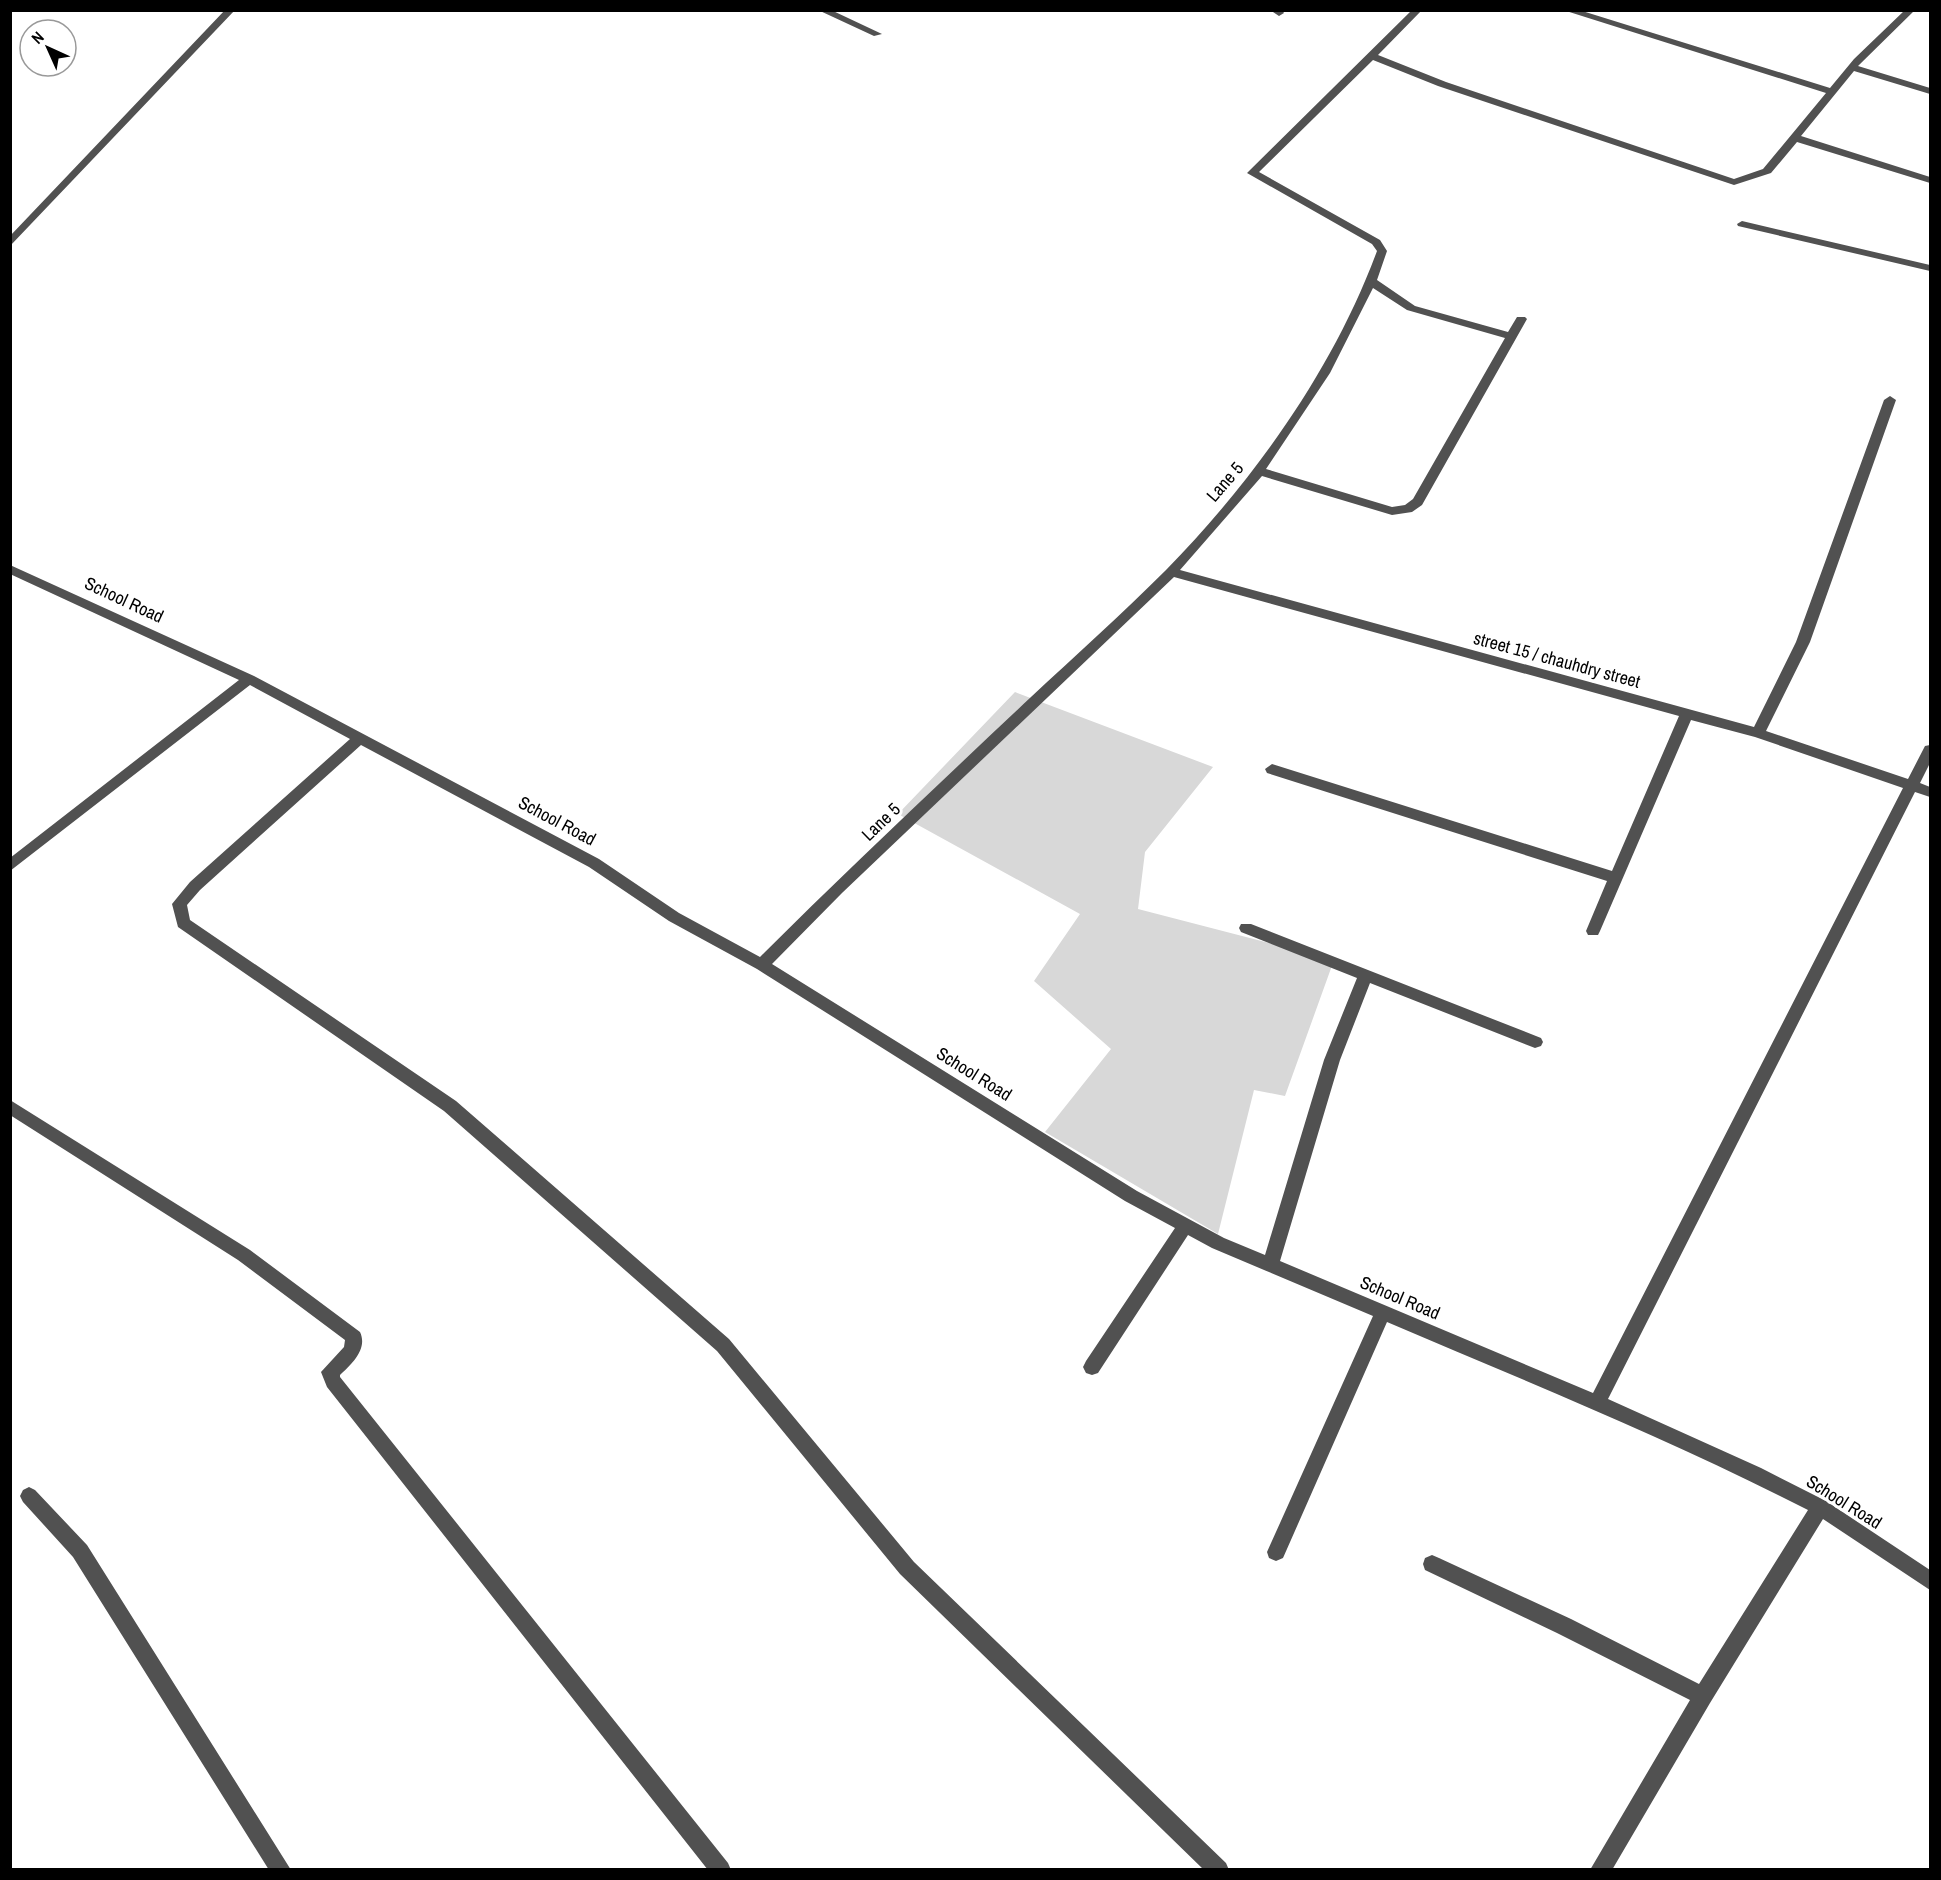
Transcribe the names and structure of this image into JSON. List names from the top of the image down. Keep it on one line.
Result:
{"streets":{"street":["Lane 5","School Road","street 15 / chauhdry street"]},"crossings":[["Lane 5","School Road"],["Lane 5","street 15 / chauhdry street"]],"north":"top left"}
